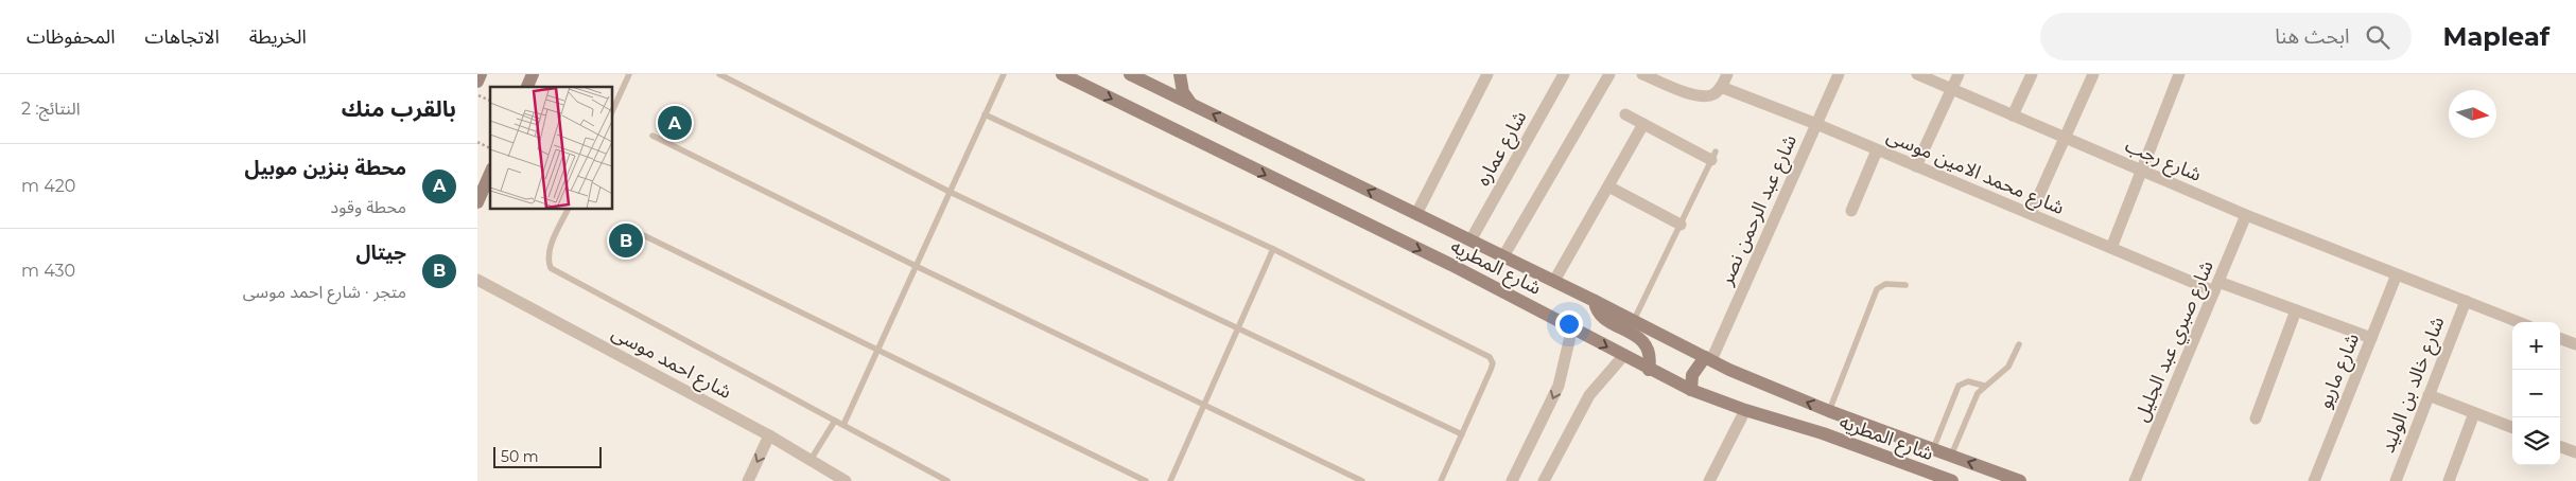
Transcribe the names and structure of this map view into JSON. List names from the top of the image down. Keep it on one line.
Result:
{"streets":{"main road":["شارع المطريه"],"street":["شارع عماره","شارع رجب","شارع محمد الامين موسى","شارع عبد الرحمن نصر","شارع صبري عبد الجليل","شارع احمد موسى","شارع ماريو","شارع خالد بن الوليد"]},"crossings":[["شارع عماره","شارع المطريه"],["شارع رجب","شارع صبري عبد الجليل"],["شارع رجب","شارع ماريو"],["شارع رجب","شارع خالد بن الوليد"],["شارع محمد الامين موسى","شارع عبد الرحمن نصر"],["شارع محمد الامين موسى","شارع صبري عبد الجليل"],["شارع محمد الامين موسى","شارع ماريو"],["شارع عبد الرحمن نصر","شارع المطريه"]],"scale_bar":"50 m","north":"right","page":{"header":"Mapleaf","search":"ابحث هنا","nav":["الخريطة","الاتجاهات","المحفوظات"],"heading":["بالقرب منك","النتائج: 2"],"pins":["A","B"],"list":[{"mark":"A","name":"محطة بنزين موبيل","note":"محطة وقود","value":"420 m"},{"mark":"B","name":"جيتال","note":"متجر · شارع احمد موسى","value":"430 m"}],"map_buttons":["+","−"],"scale":"50 m"}}
